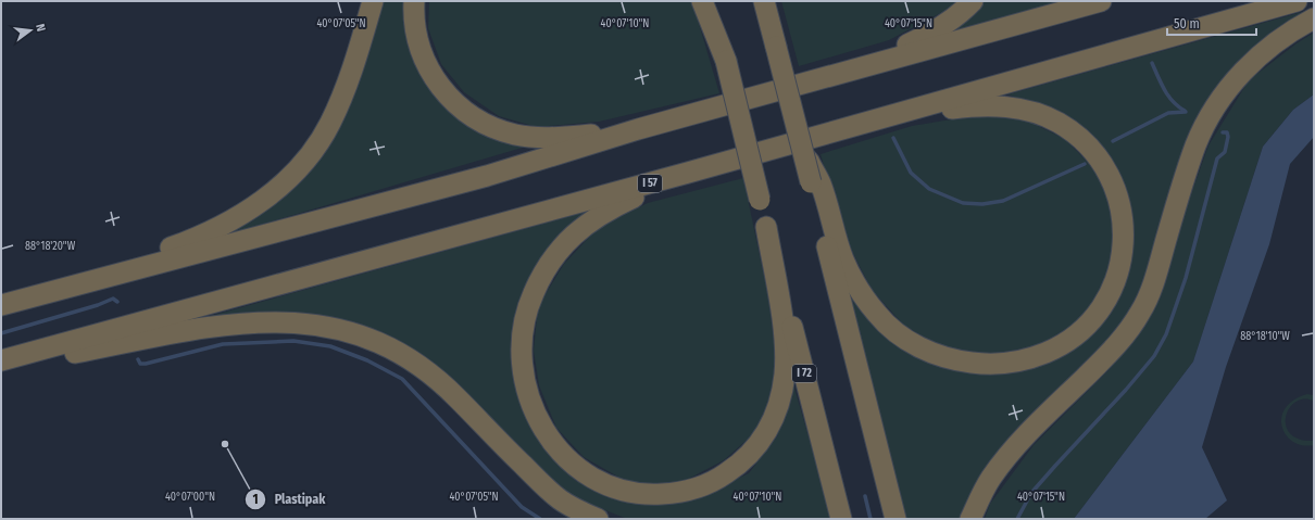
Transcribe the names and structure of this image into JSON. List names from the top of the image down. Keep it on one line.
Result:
{"streets":{"highway":["I 57","I 72"]},"places":["Plastipak"],"scale_bar":"50 m","north":"right","coordinates":["40°07'05\"N","40°07'10\"N","40°07'15\"N","88°18'20\"W","88°18'10\"W","40°07'00\"N"]}
